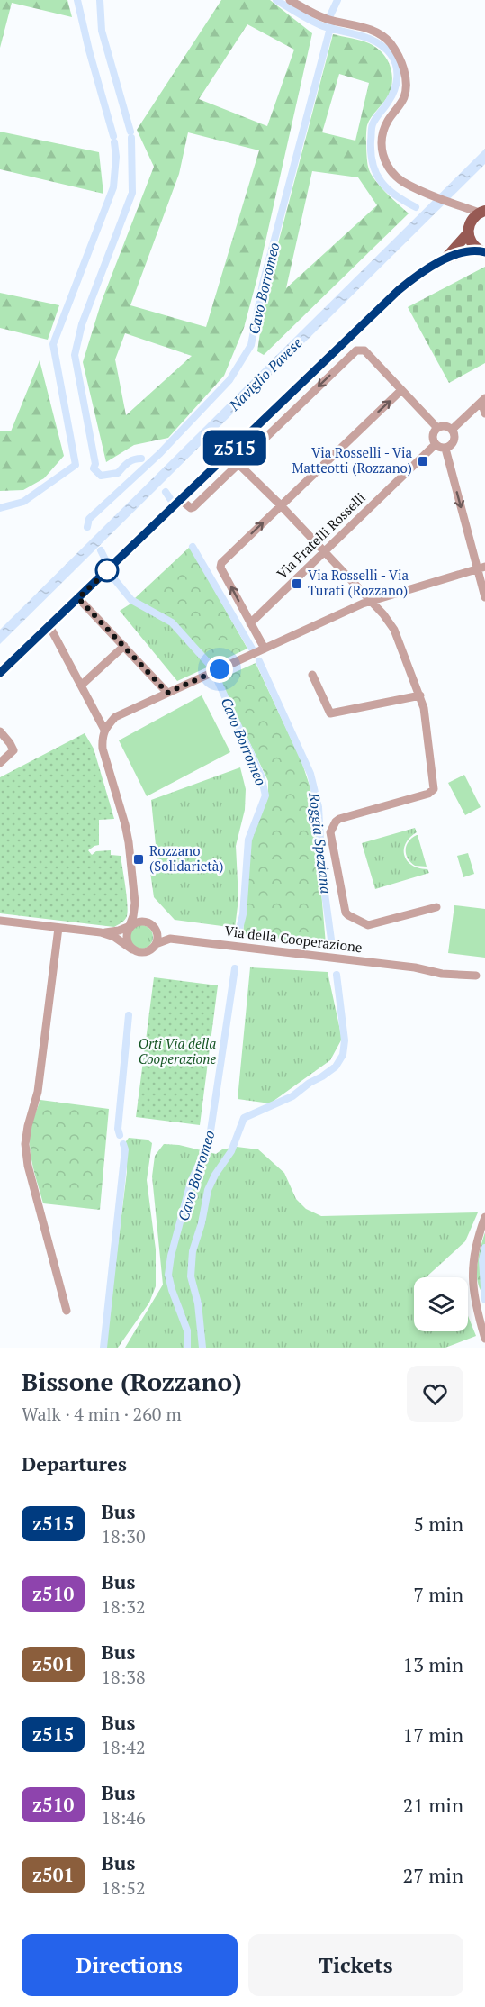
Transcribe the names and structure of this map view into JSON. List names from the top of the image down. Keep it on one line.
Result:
{"streets":{"street":["Via Fratelli Rosselli","Via della Cooperazione"]},"water":["Cavo Borromeo","Naviglio Pavese","Roggia Speziana"],"parks":["Orti Via della Cooperazione"],"places":{"transit":["Via Rosselli - Via Matteotti (Rozzano)","Via Rosselli - Via Turati (Rozzano)","Rozzano (Solidarietà)"]},"lines":["bus line z515"],"page":{"on_map":"z515","heading":[["Bissone (Rozzano)","Walk · 4 min · 260 m"],"Departures"],"list":[{"mark":"z515","name":"Bus","note":"18:30","value":"5 min"},{"mark":"z510","name":"Bus","note":"18:32","value":"7 min"},{"mark":"z501","name":"Bus","note":"18:38","value":"13 min"},{"mark":"z515","name":"Bus","note":"18:42","value":"17 min"},{"mark":"z510","name":"Bus","note":"18:46","value":"21 min"},{"mark":"z501","name":"Bus","note":"18:52","value":"27 min"}],"buttons":["Directions","Tickets"]}}
